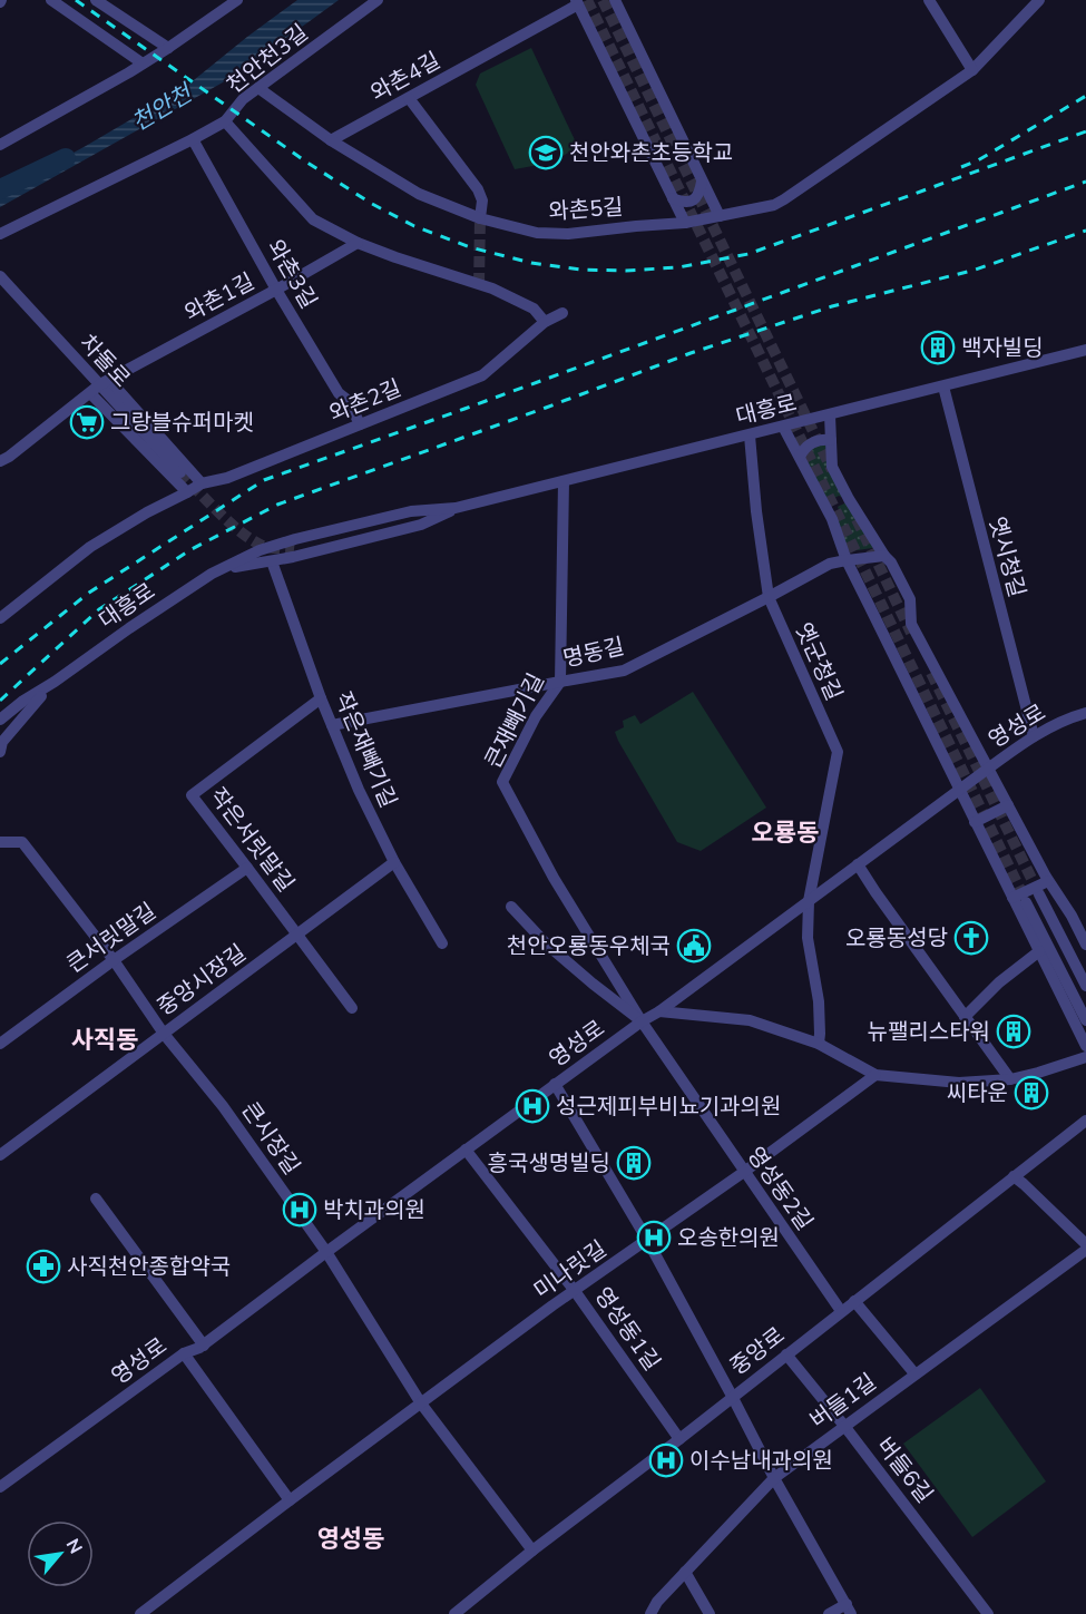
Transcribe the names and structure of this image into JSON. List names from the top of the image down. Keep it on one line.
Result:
{"streets":{"street":["천안천3길","와촌4길","와촌5길","와촌3길","와촌1길","차돌로","와촌2길","대흥로","옛시청길","명동길","옛군청길","큰재빼기길","영성로","작은재빼기길","작은서릿말길","큰서릿말길","중앙시장길","큰시장길","영성동2길","미나릿길","영성동1길","중앙로","버들1길","버들6길"]},"crossings":[["천안천3길","와촌3길"],["와촌4길","와촌5길"],["와촌3길","와촌1길"],["와촌3길","와촌2길"],["와촌1길","차돌로"],["대흥로","옛시청길"],["대흥로","옛군청길"],["대흥로","큰재빼기길"],["대흥로","작은재빼기길"],["옛시청길","영성로"],["명동길","옛군청길"],["명동길","큰재빼기길"],["명동길","작은재빼기길"],["옛군청길","영성로"],["큰재빼기길","영성로"],["큰재빼기길","영성동2길"],["영성로","큰시장길"],["영성로","영성동2길"],["영성로","영성동1길"],["작은재빼기길","작은서릿말길"],["작은재빼기길","중앙시장길"],["작은서릿말길","큰서릿말길"],["작은서릿말길","중앙시장길"],["큰서릿말길","큰시장길"],["중앙시장길","큰시장길"],["큰시장길","미나릿길"],["큰시장길","중앙로"],["영성동2길","미나릿길"],["영성동2길","중앙로"],["미나릿길","영성동1길"],["영성동1길","중앙로"],["중앙로","버들6길"],["버들1길","버들6길"]],"districts":["오룡동","사직동","영성동"],"water":["천안천"],"places":{"school or university":["천안와촌초등학교"],"building":["백자빌딩","뉴팰리스타워","씨타운","흥국생명빌딩"],"supermarket":["그랑블슈퍼마켓"],"church":["오룡동성당"],"public building":["천안오룡동우체국"],"hospital":["성근제피부비뇨기과의원","박치과의원","오송한의원","이수남내과의원"],"pharmacy":["사직천안종합약국"]},"north":"top right"}
